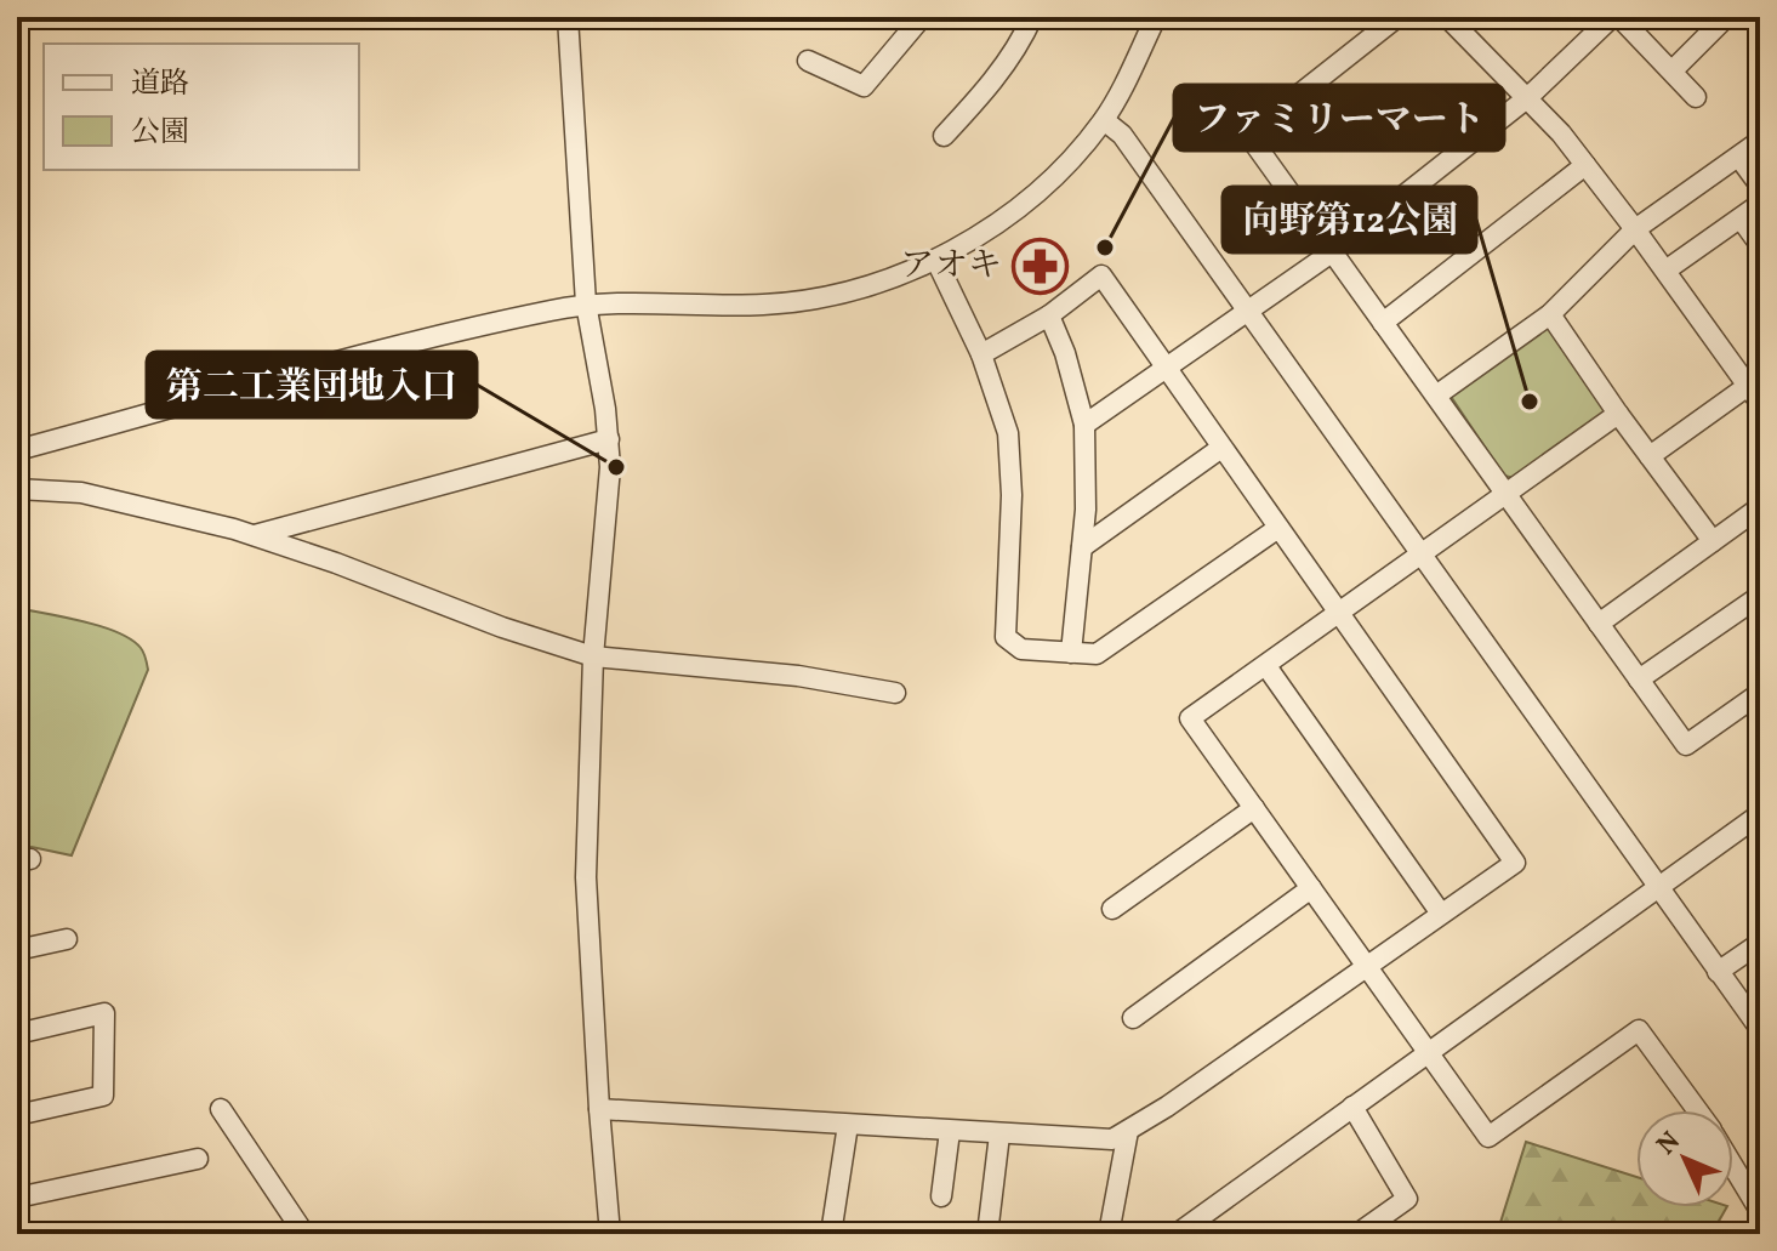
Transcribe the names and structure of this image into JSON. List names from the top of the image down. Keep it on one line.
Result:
{"places":{"other":["ファミリーマート","向野第12公園","第二工業団地入口"],"pharmacy":["アオキ"]},"legend":["道路","公園"],"north":"top left"}
